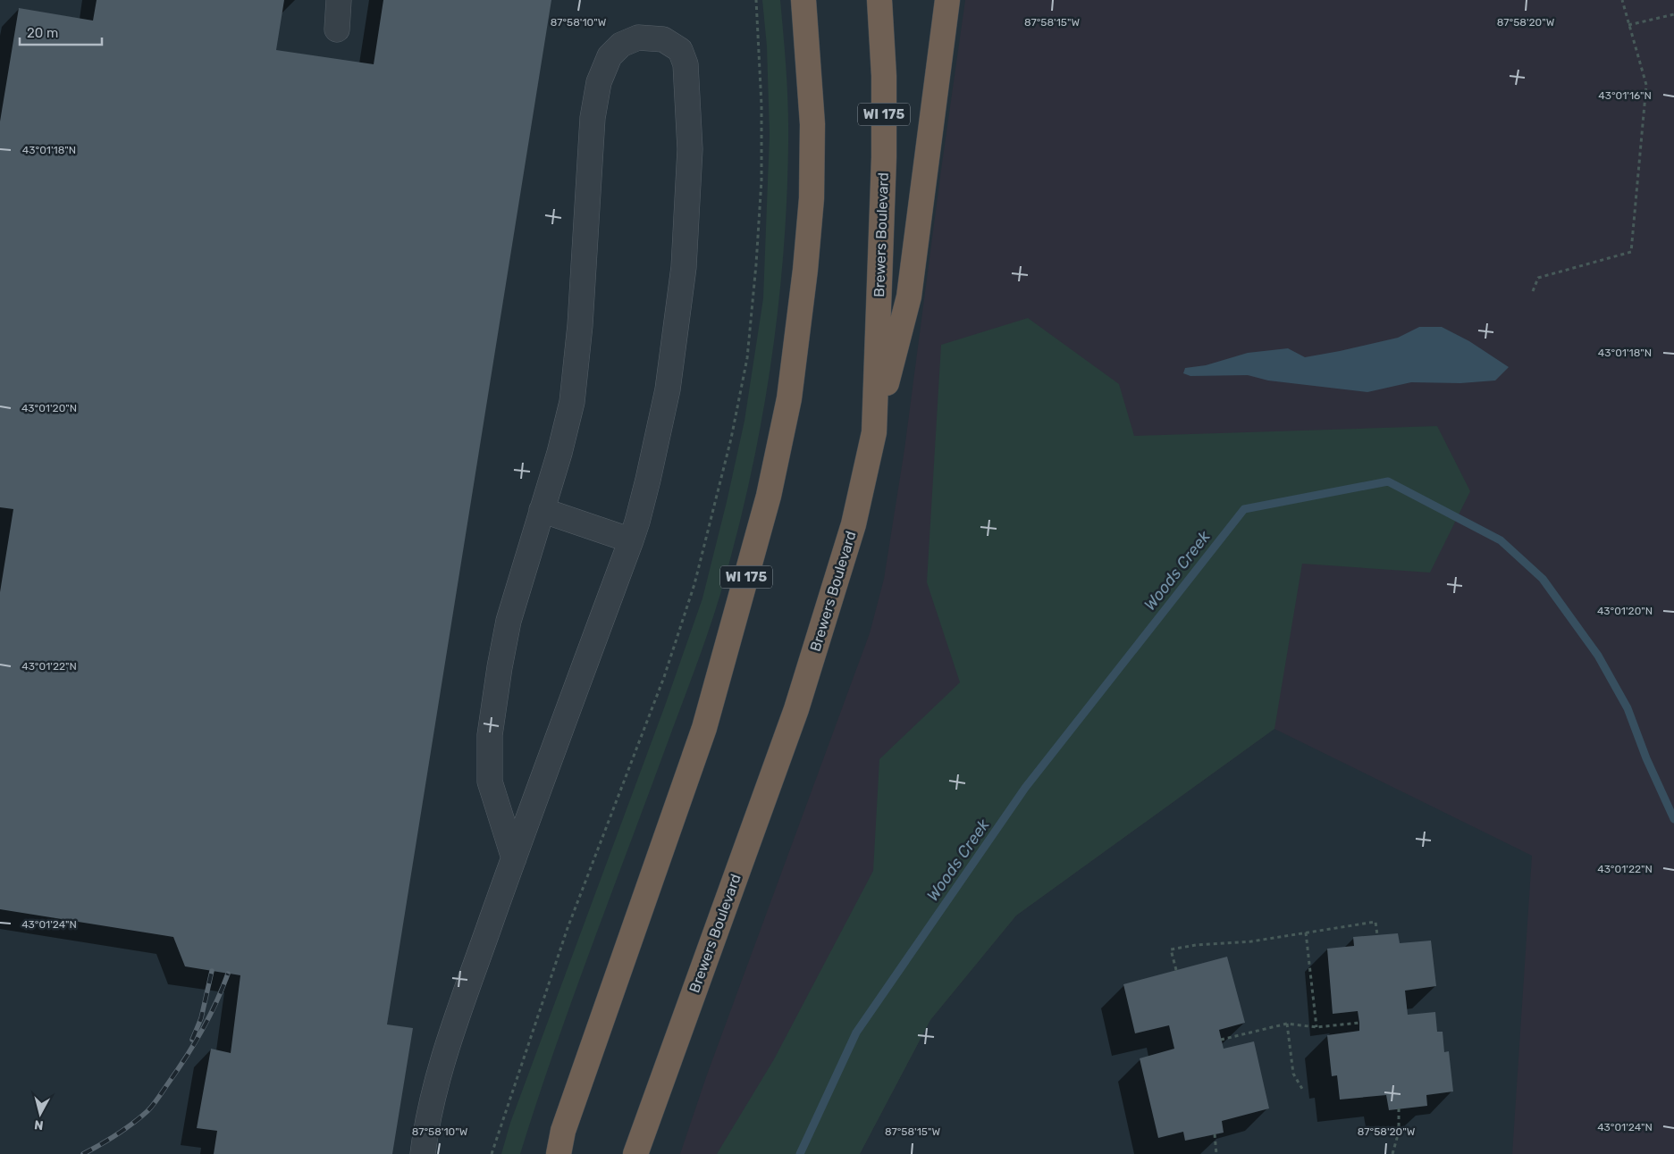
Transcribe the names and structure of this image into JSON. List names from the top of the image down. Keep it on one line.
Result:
{"streets":{"highway":["WI 175","Brewers Boulevard"]},"water":["Woods Creek"],"scale_bar":"20 m","north":"bottom","coordinates":["87°58'10\"W","87°58'15\"W","87°58'20\"W","43°01'16\"N","43°01'18\"N","43°01'20\"N","43°01'22\"N","43°01'24\"N"]}
